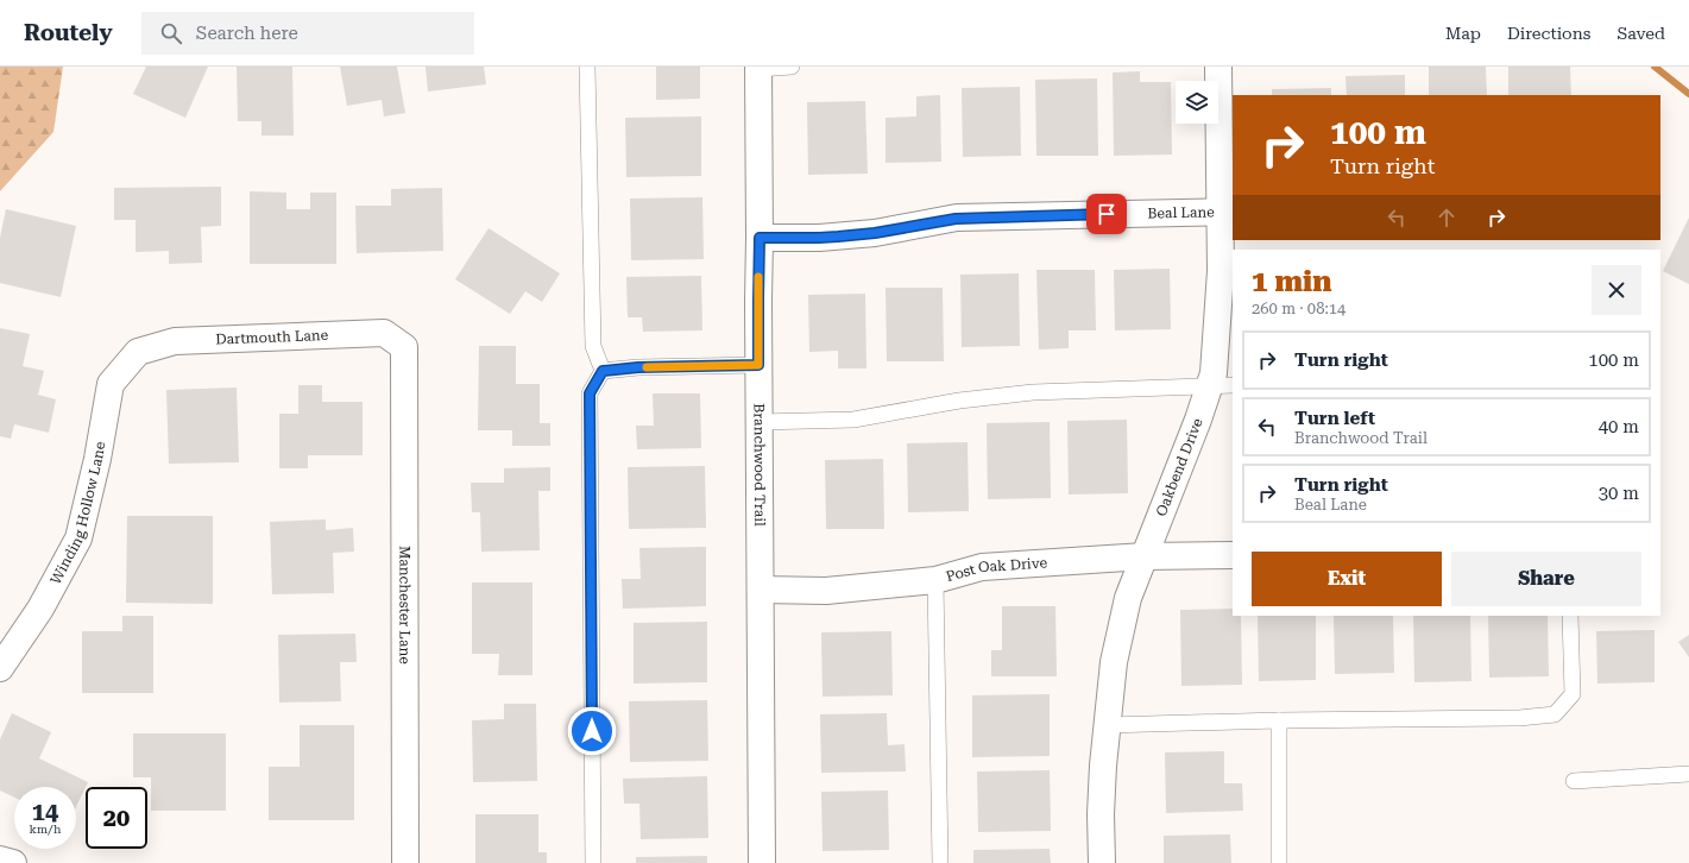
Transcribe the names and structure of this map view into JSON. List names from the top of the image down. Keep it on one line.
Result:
{"streets":{"street":["Beal Lane","Dartmouth Lane","Branchwood Trail","Oakbend Drive","Winding Hollow Lane","Post Oak Drive","Manchester Lane"]},"crossings":[["Beal Lane","Branchwood Trail"],["Beal Lane","Oakbend Drive"],["Dartmouth Lane","Winding Hollow Lane"],["Dartmouth Lane","Manchester Lane"],["Branchwood Trail","Post Oak Drive"],["Oakbend Drive","Post Oak Drive"]],"page":{"header":"Routely","search":"Search here","nav":["Map","Directions","Saved"],"turn":["100 m","Turn right"],"heading":["1 min","260 m · 08:14"],"list":[{"name":"Turn right","value":"100 m"},{"name":"Turn left","note":"Branchwood Trail","value":"40 m"},{"name":"Turn right","note":"Beal Lane","value":"30 m"}],"buttons":["Exit","Share"],"speed":"14 km/h","limit":"20"}}
